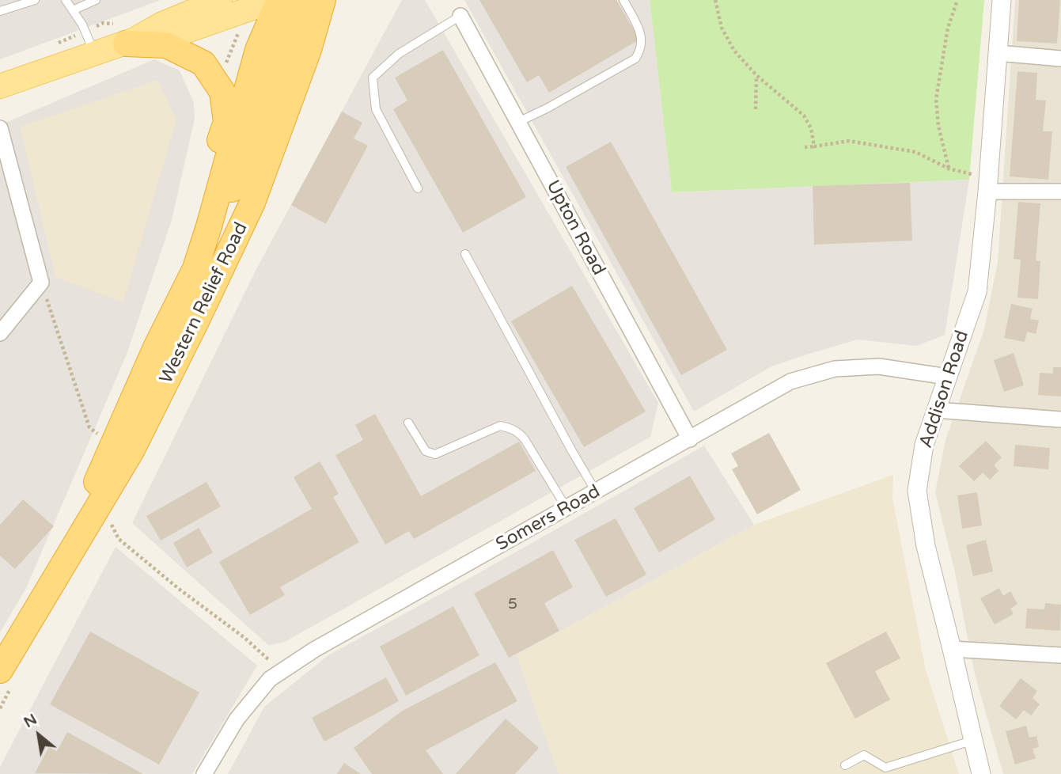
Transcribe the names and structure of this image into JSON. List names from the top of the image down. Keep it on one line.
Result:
{"streets":{"highway":["Western Relief Road"],"street":["Upton Road","Addison Road","Somers Road"]},"crossings":[["Upton Road","Somers Road"],["Addison Road","Somers Road"]],"house_numbers":["5"],"north":"top left"}
